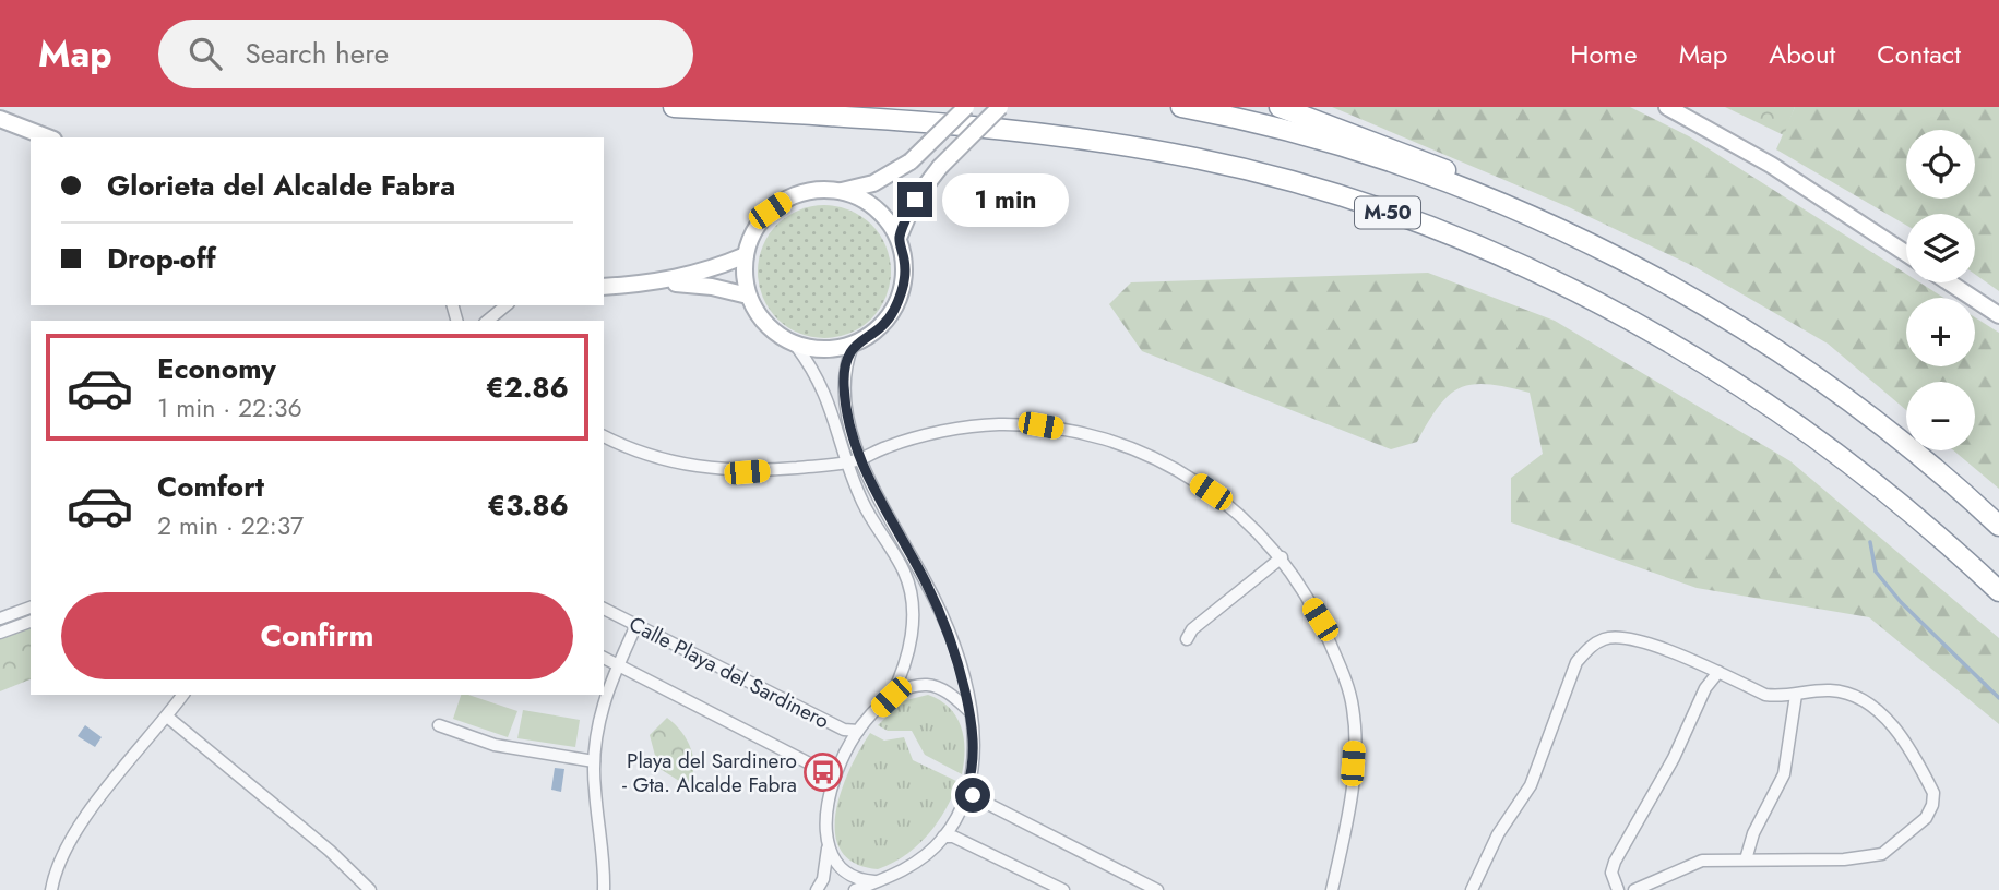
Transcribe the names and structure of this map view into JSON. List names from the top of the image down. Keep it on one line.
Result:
{"streets":{"highway":["M-50"],"street":["Calle Playa del Sardinero"]},"places":{"bus stop":["Playa del Sardinero - Gta. Alcalde Fabra"]},"page":{"header":"Map","search":"Search here","nav":["Home","Map","About","Contact"],"map_buttons":["+","−"],"banner":["Glorieta del Alcalde Fabra","Drop-off"],"bubble":"1 min","list":[{"name":"Economy","note":"1 min · 22:36","value":"€2.86"},{"name":"Comfort","note":"2 min · 22:37","value":"€3.86"}],"buttons":"Confirm"}}
